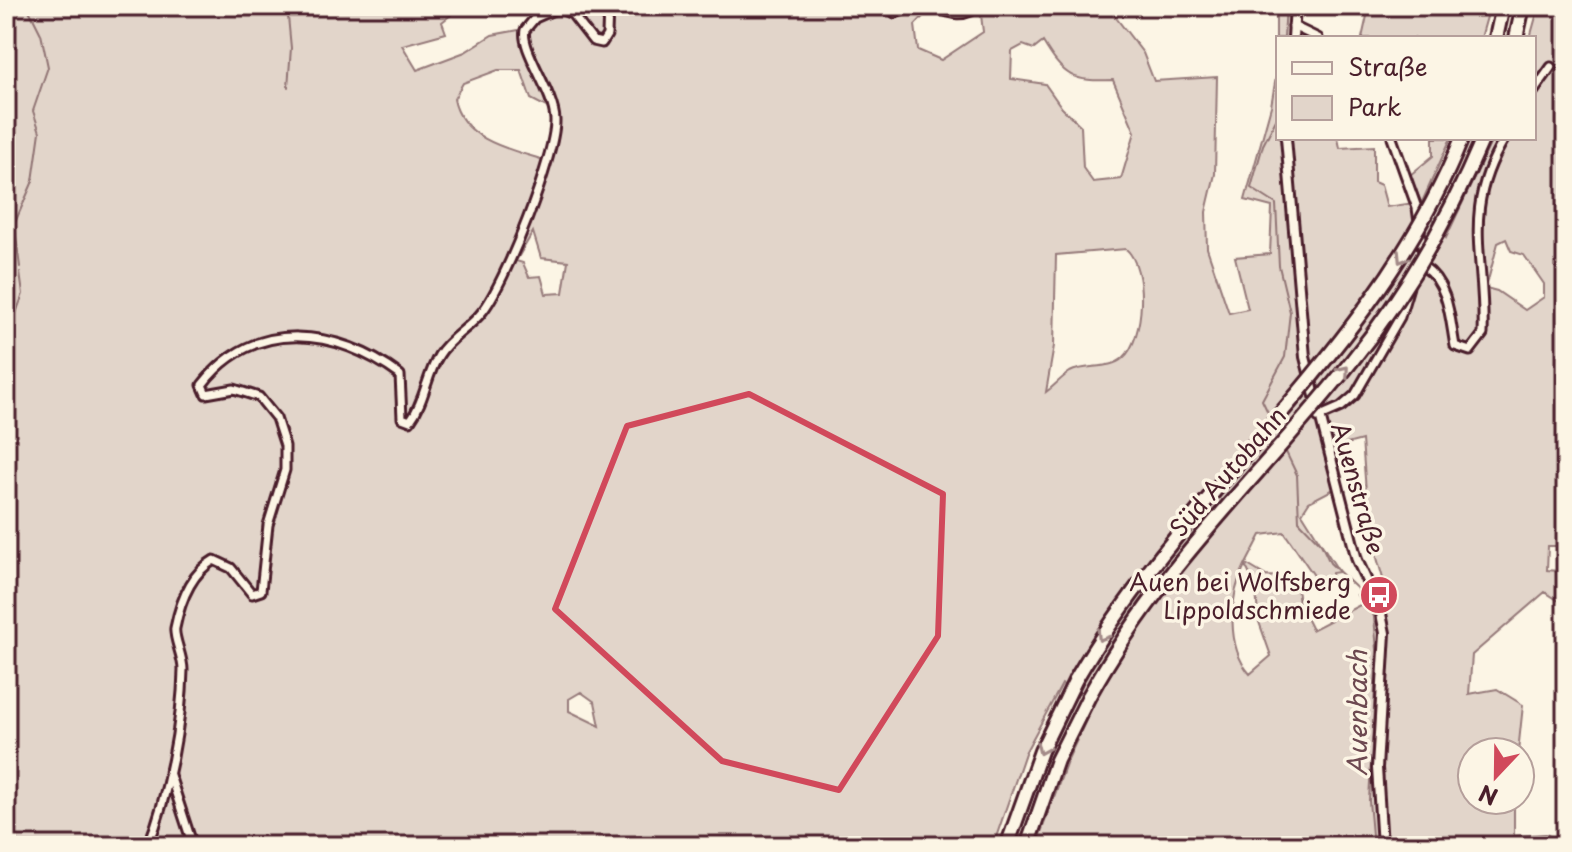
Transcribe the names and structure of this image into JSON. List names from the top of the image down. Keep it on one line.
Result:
{"streets":{"highway":["Süd Autobahn"],"street":["Auenstraße"]},"water":["Auenbach"],"places":{"bus stop":["Auen bei Wolfsberg Lippoldschmiede"]},"legend":["Straße","Park"],"north":"bottom"}
